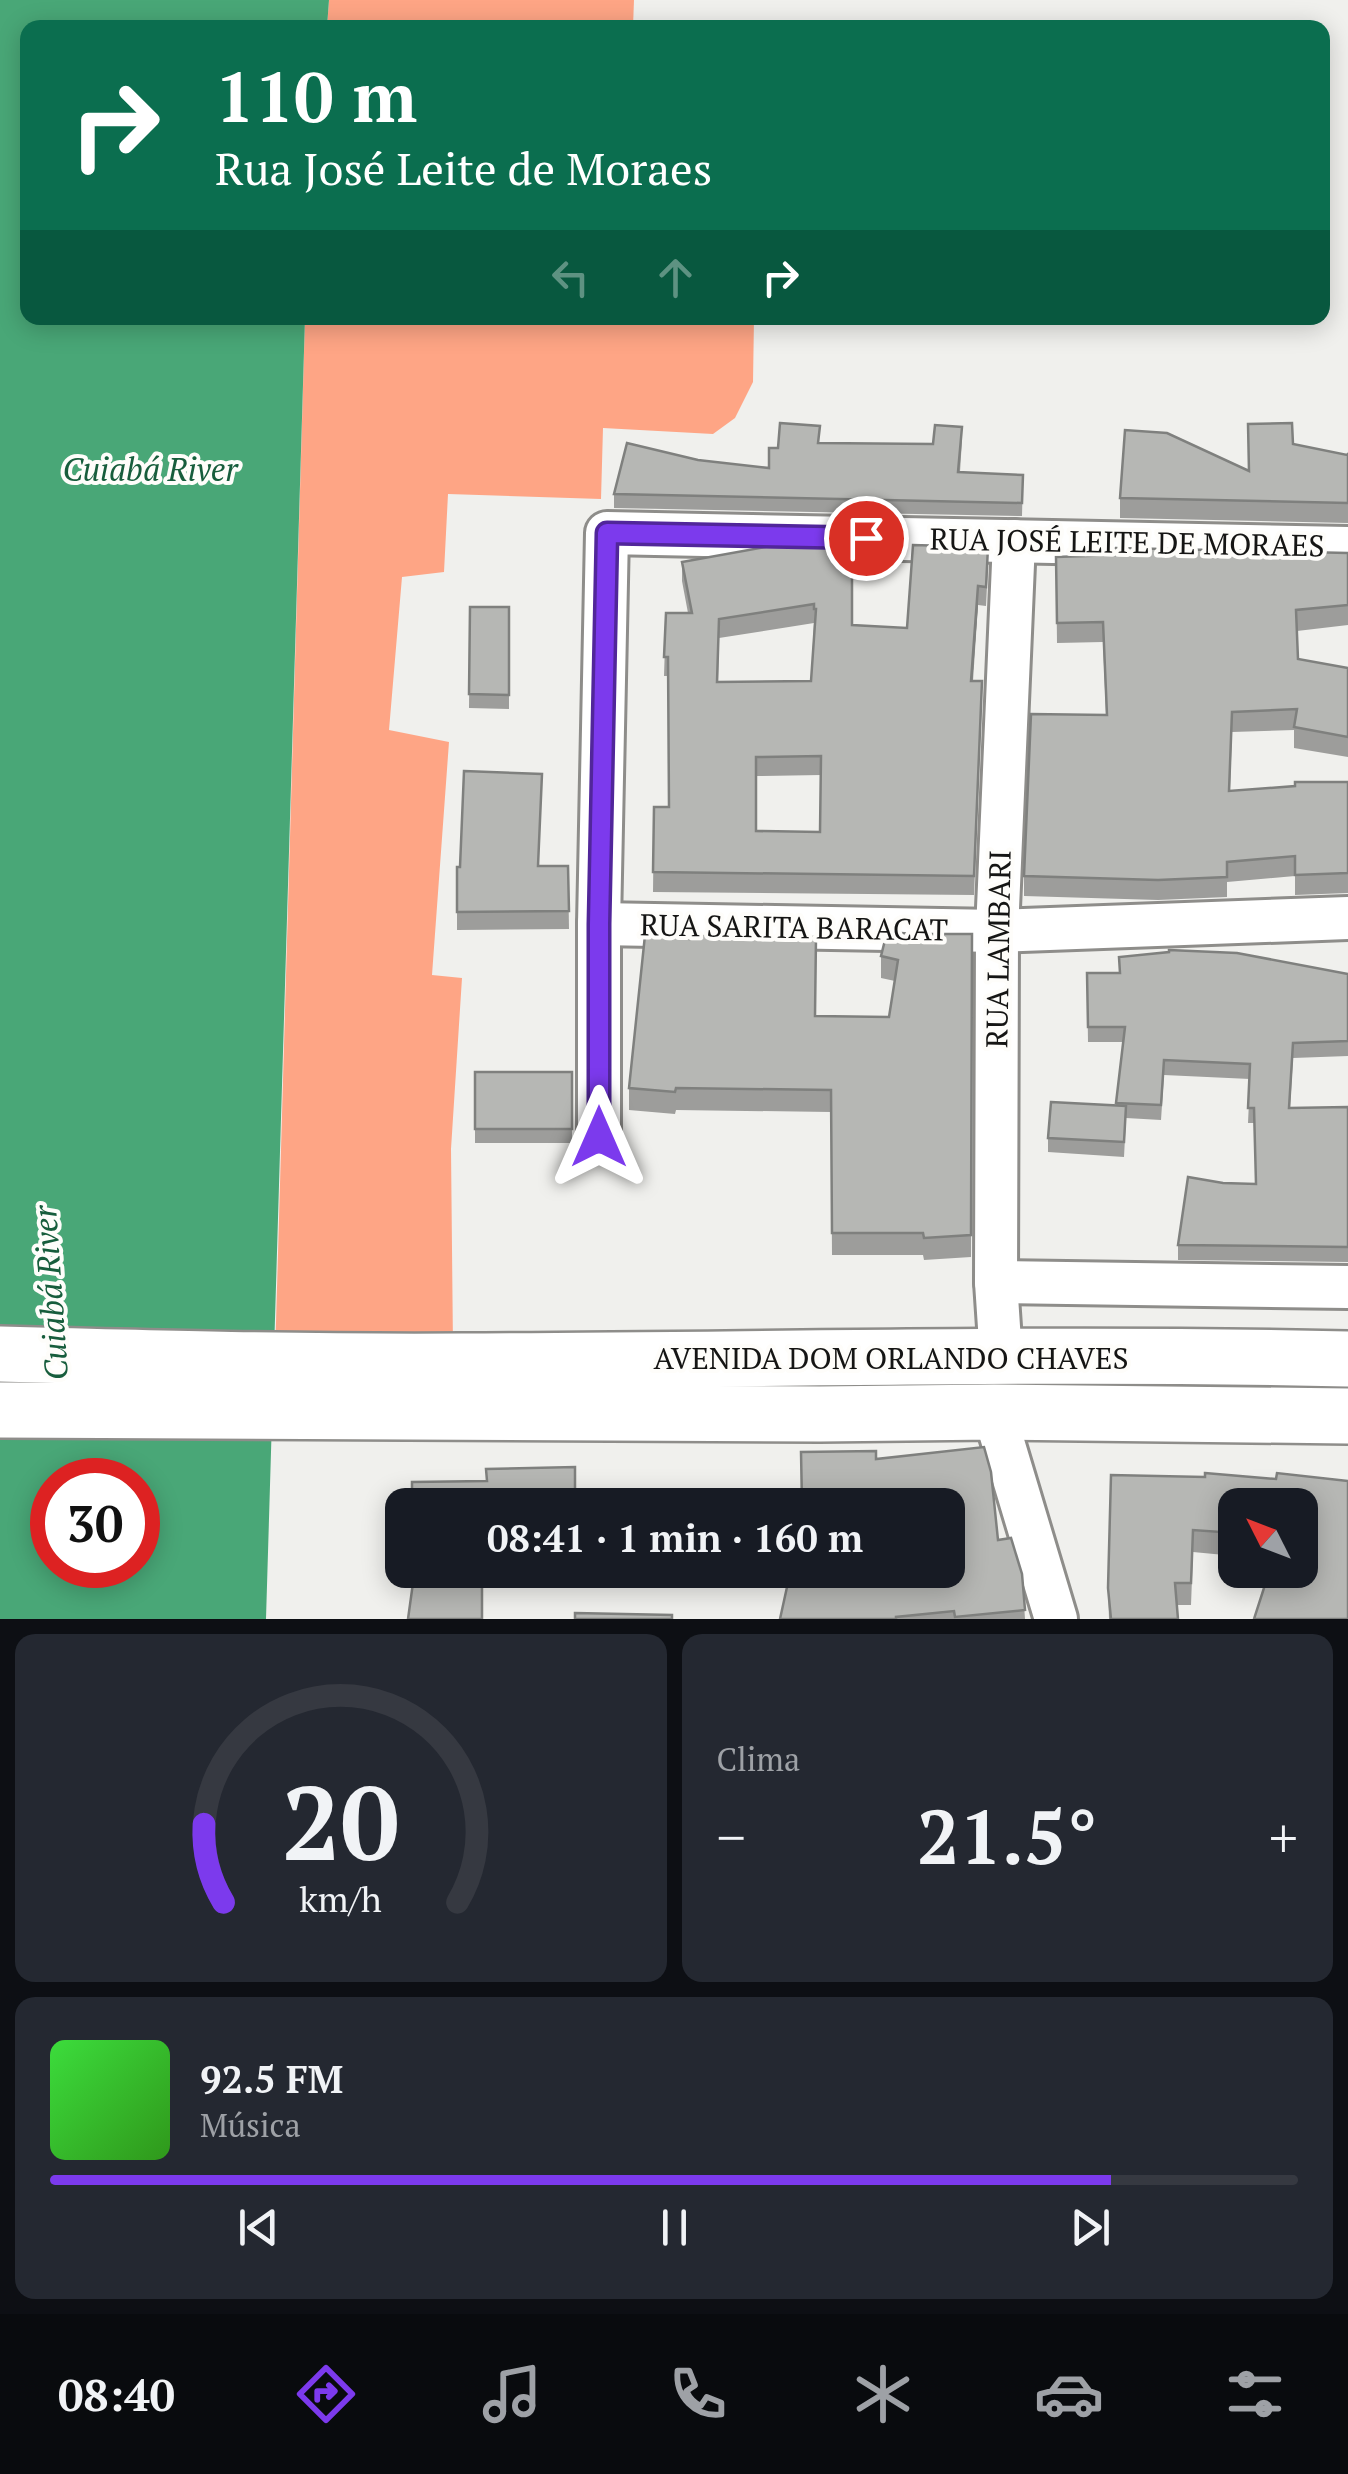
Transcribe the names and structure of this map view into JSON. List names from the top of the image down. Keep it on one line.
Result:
{"streets":{"main road":["AVENIDA DOM ORLANDO CHAVES"],"street":["RUA JOSÉ LEITE DE MORAES","RUA SARITA BARACAT","RUA LAMBARI"]},"crossings":[["RUA JOSÉ LEITE DE MORAES","RUA SARITA BARACAT"],["RUA JOSÉ LEITE DE MORAES","RUA LAMBARI"],["RUA SARITA BARACAT","RUA LAMBARI"],["RUA LAMBARI","AVENIDA DOM ORLANDO CHAVES"]],"water":["Cuiabá River"],"north":"top left","page":{"turn":["110 m","Rua José Leite de Moraes"],"limit":"30","trip":"08:41 · 1 min · 160 m","tile":"Clima","heat":["−","21.5°","+"],"song":["92.5 FM","Música"],"tabs":"08:40","gauge":["20","km/h"]}}
